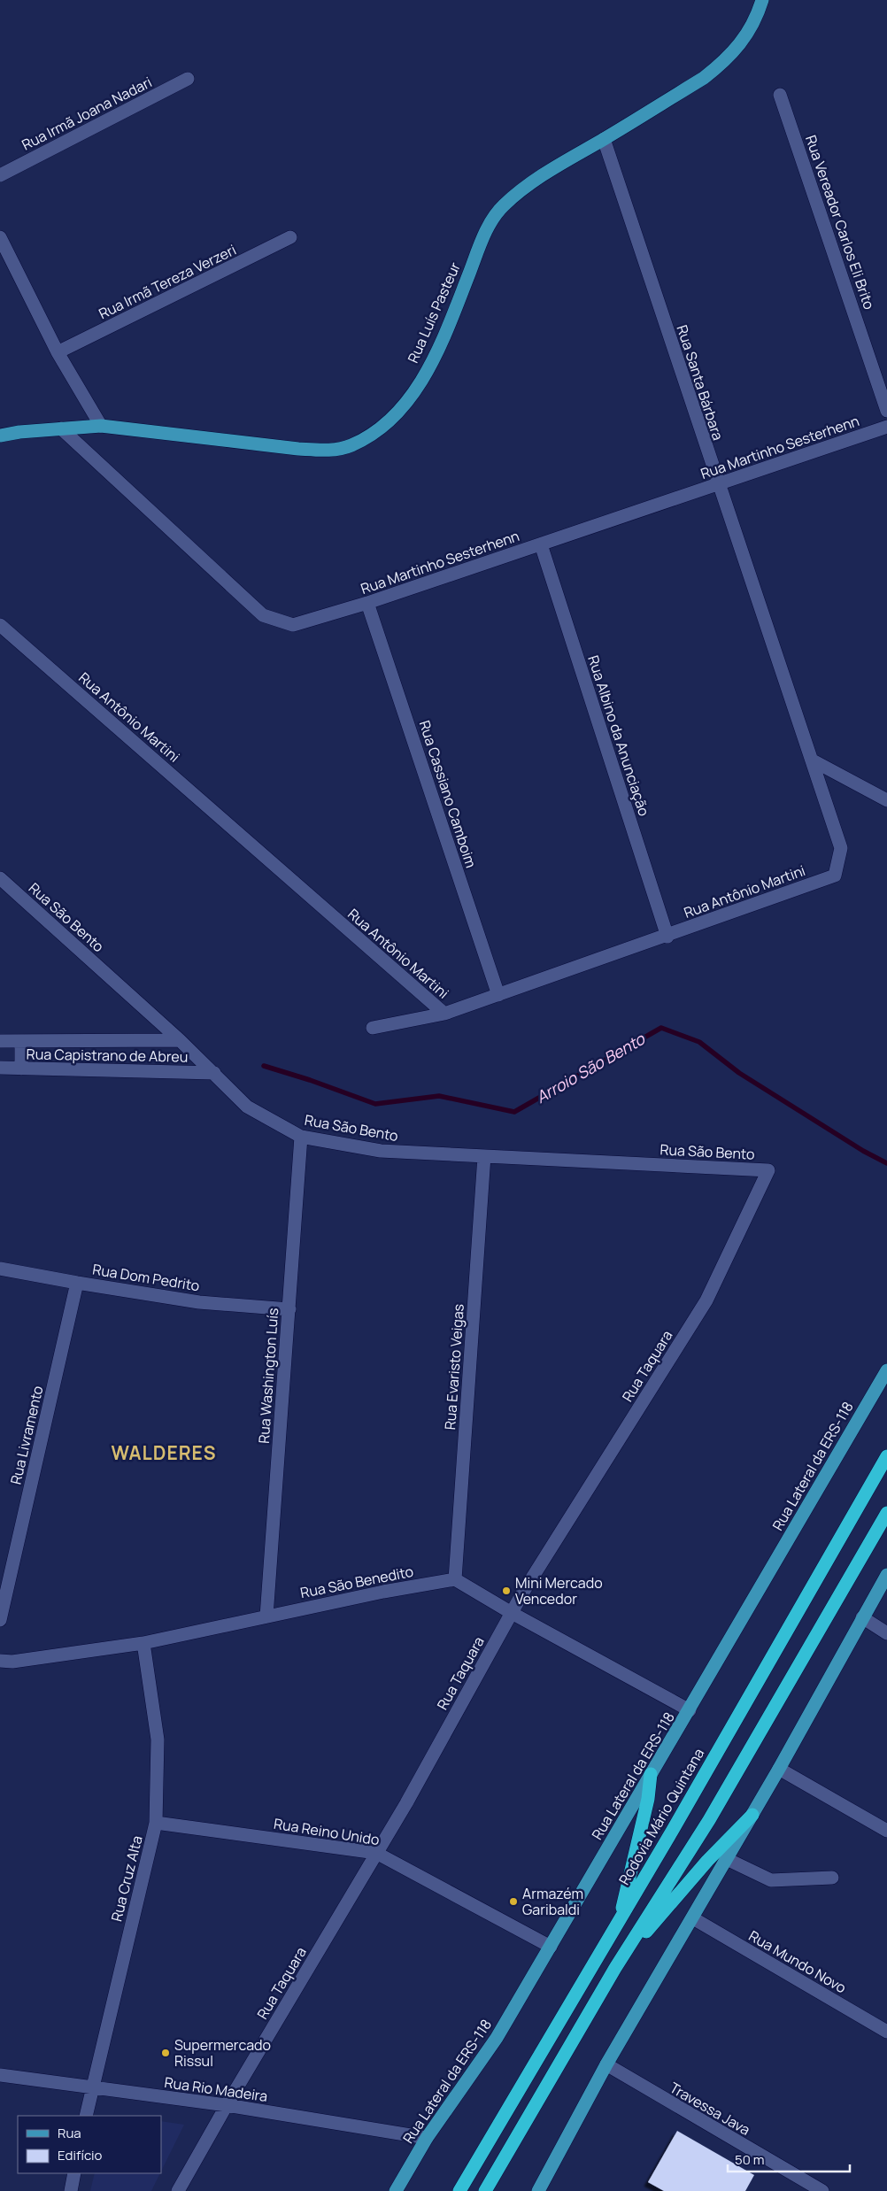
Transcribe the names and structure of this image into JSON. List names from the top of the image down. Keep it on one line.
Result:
{"streets":{"highway":["Rodovia Mário Quintana"],"main road":["Rua Luís Pasteur","Rua Lateral da ERS-118"],"street":["Rua Irmã Joana Nadari","Rua Vereador Carlos Eli Brito","Rua Irmã Tereza Verzeri","Rua Santa Bárbara","Rua Martinho Sesterhenn","Rua Antônio Martini","Rua Albino da Anunciação","Rua Cassiano Camboim","Rua São Bento","Rua Capistrano de Abreu","Rua Dom Pedrito","Rua Taquara","Rua Evaristo Veigas","Rua Washington Luís","Rua Livramento","Rua São Benedito","Rua Reino Unido","Rua Cruz Alta","Rua Mundo Novo","Rua Rio Madeira","Travessa Java"]},"crossings":[["Rua Luís Pasteur","Rua Santa Bárbara"],["Rua Luís Pasteur","Rua Martinho Sesterhenn"],["Rua Santa Bárbara","Rua Martinho Sesterhenn"],["Rua Santa Bárbara","Rua Antônio Martini"],["Rua Martinho Sesterhenn","Rua Albino da Anunciação"],["Rua Martinho Sesterhenn","Rua Cassiano Camboim"],["Rua Antônio Martini","Rua Albino da Anunciação"],["Rua Antônio Martini","Rua Cassiano Camboim"],["Rua São Bento","Rua Capistrano de Abreu"],["Rua São Bento","Rua Taquara"],["Rua São Bento","Rua Evaristo Veigas"],["Rua São Bento","Rua Washington Luís"],["Rua Dom Pedrito","Rua Washington Luís"],["Rua Dom Pedrito","Rua Livramento"],["Rua Taquara","Rua Reino Unido"],["Rua Taquara","Rua Rio Madeira"],["Rua Evaristo Veigas","Rua São Benedito"],["Rua Washington Luís","Rua São Benedito"],["Rua Lateral da ERS-118","Rua Reino Unido"],["Rua Lateral da ERS-118","Rua Rio Madeira"],["Rua São Benedito","Rua Cruz Alta"],["Rua Reino Unido","Rua Cruz Alta"],["Rua Cruz Alta","Rua Rio Madeira"]],"districts":["WALDERES"],"water":["Arroio São Bento"],"places":["Mini Mercado Vencedor","Armazém Garibaldi","Supermercado Rissul"],"legend":["Rua","Edifício"],"scale_bar":"50 m"}
